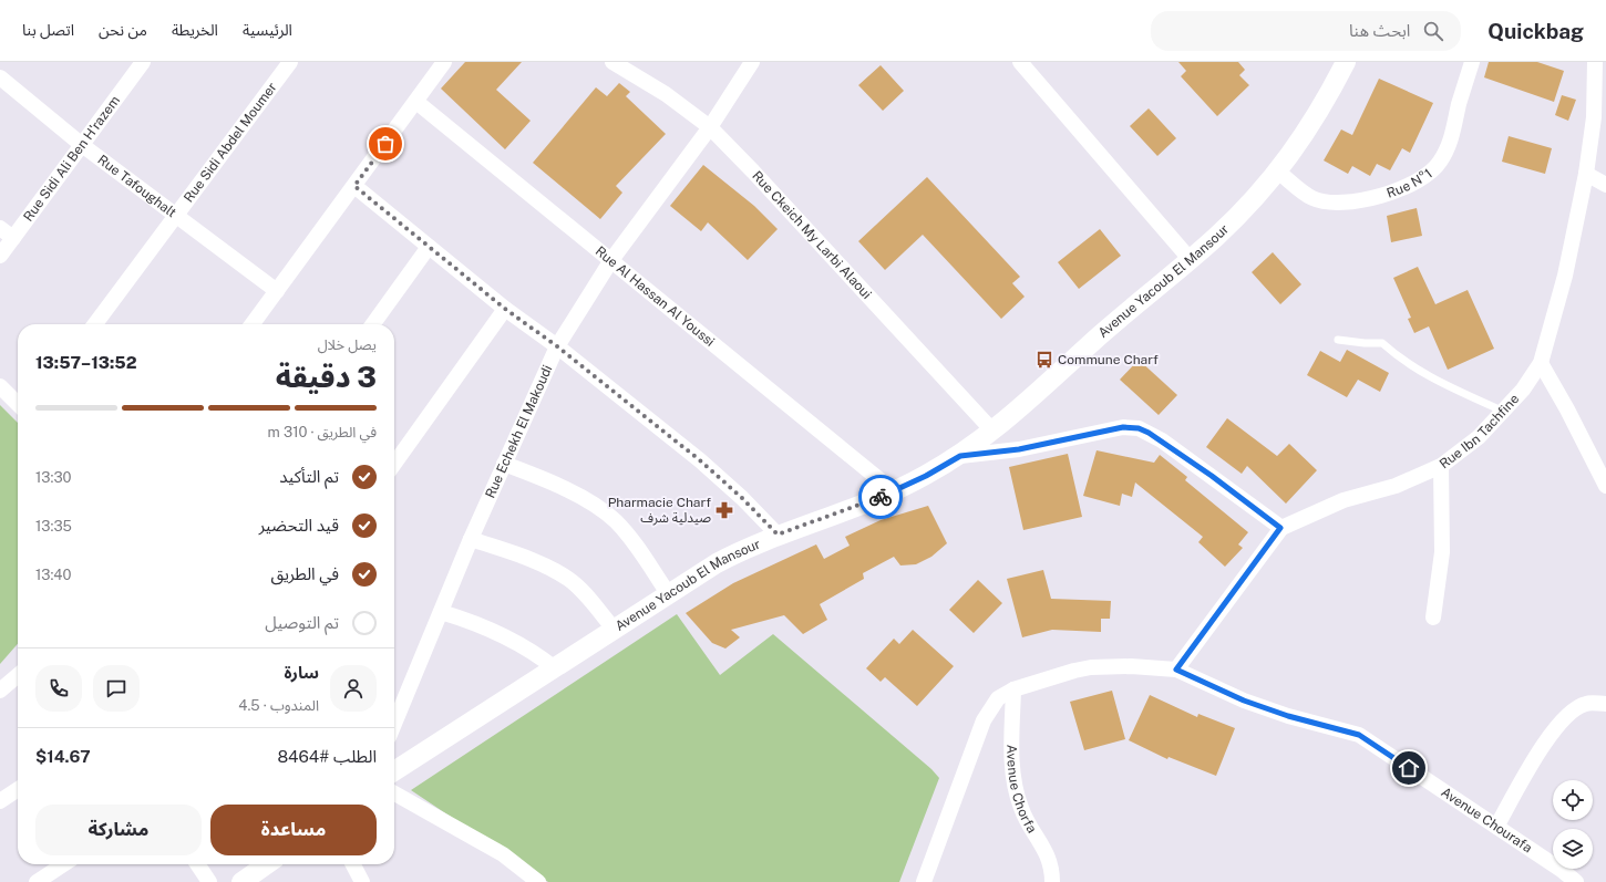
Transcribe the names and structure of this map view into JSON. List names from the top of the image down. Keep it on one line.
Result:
{"streets":{"street":["Rue Sidi Abdel Moumer","Rue Sidi Ali Ben H'razem","Rue N°1","Rue Tafoughalt","Rue Ckeich My Larbi Alaoui","Avenue Yacoub El Mansour","Rue Al Hassan Al Youssi","Rue Ibn Tachfine","Rue Echekh El Makoudi","Avenue Chorfa","Avenue Chourafa"]},"crossings":[["Rue Sidi Abdel Moumer","Rue Tafoughalt"],["Rue Sidi Ali Ben H'razem","Rue Tafoughalt"],["Rue N°1","Avenue Yacoub El Mansour"],["Rue Ckeich My Larbi Alaoui","Avenue Yacoub El Mansour"],["Rue Ckeich My Larbi Alaoui","Rue Echekh El Makoudi"],["Avenue Yacoub El Mansour","Rue Al Hassan Al Youssi"],["Rue Al Hassan Al Youssi","Rue Echekh El Makoudi"],["Rue Ibn Tachfine","Avenue Chourafa"]],"places":{"bus stop":["Commune Charf"],"pharmacy":["Pharmacie Charf صيدلية شرف"]},"page":{"header":"Quickbag","search":"ابحث هنا","nav":["الرئيسية","الخريطة","من نحن","اتصل بنا"],"heading":["3 دقيقة","يصل خلال","13:52–13:57"],"panel":["سارة","المندوب · 4.5","الطلب #8464","$14.67"],"bar":"في الطريق · 310 m","list":[["تم التأكيد","13:30"],["قيد التحضير","13:35"],["في الطريق","13:40"],"تم التوصيل"],"buttons":["مساعدة","مشاركة"]}}
